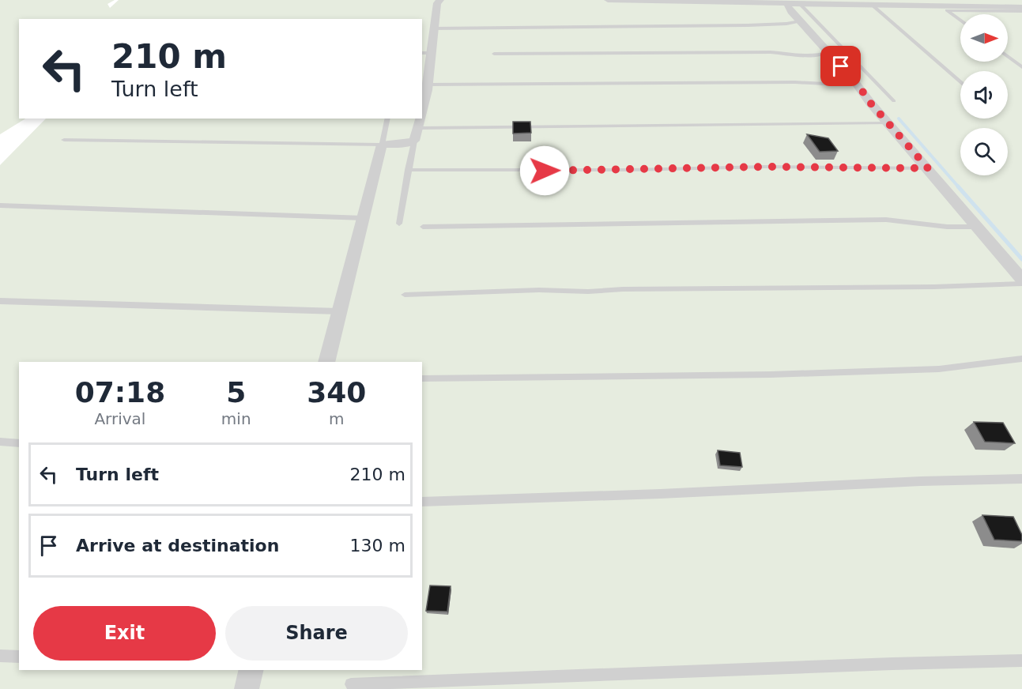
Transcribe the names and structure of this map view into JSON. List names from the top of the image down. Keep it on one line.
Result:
{"north":"right","page":{"turn":["210 m","Turn left"],"eta":["07:18","Arrival","5","min","340","m"],"list":[{"name":"Turn left","value":"210 m"},{"name":"Arrive at destination","value":"130 m"}],"buttons":["Exit","Share"]}}
